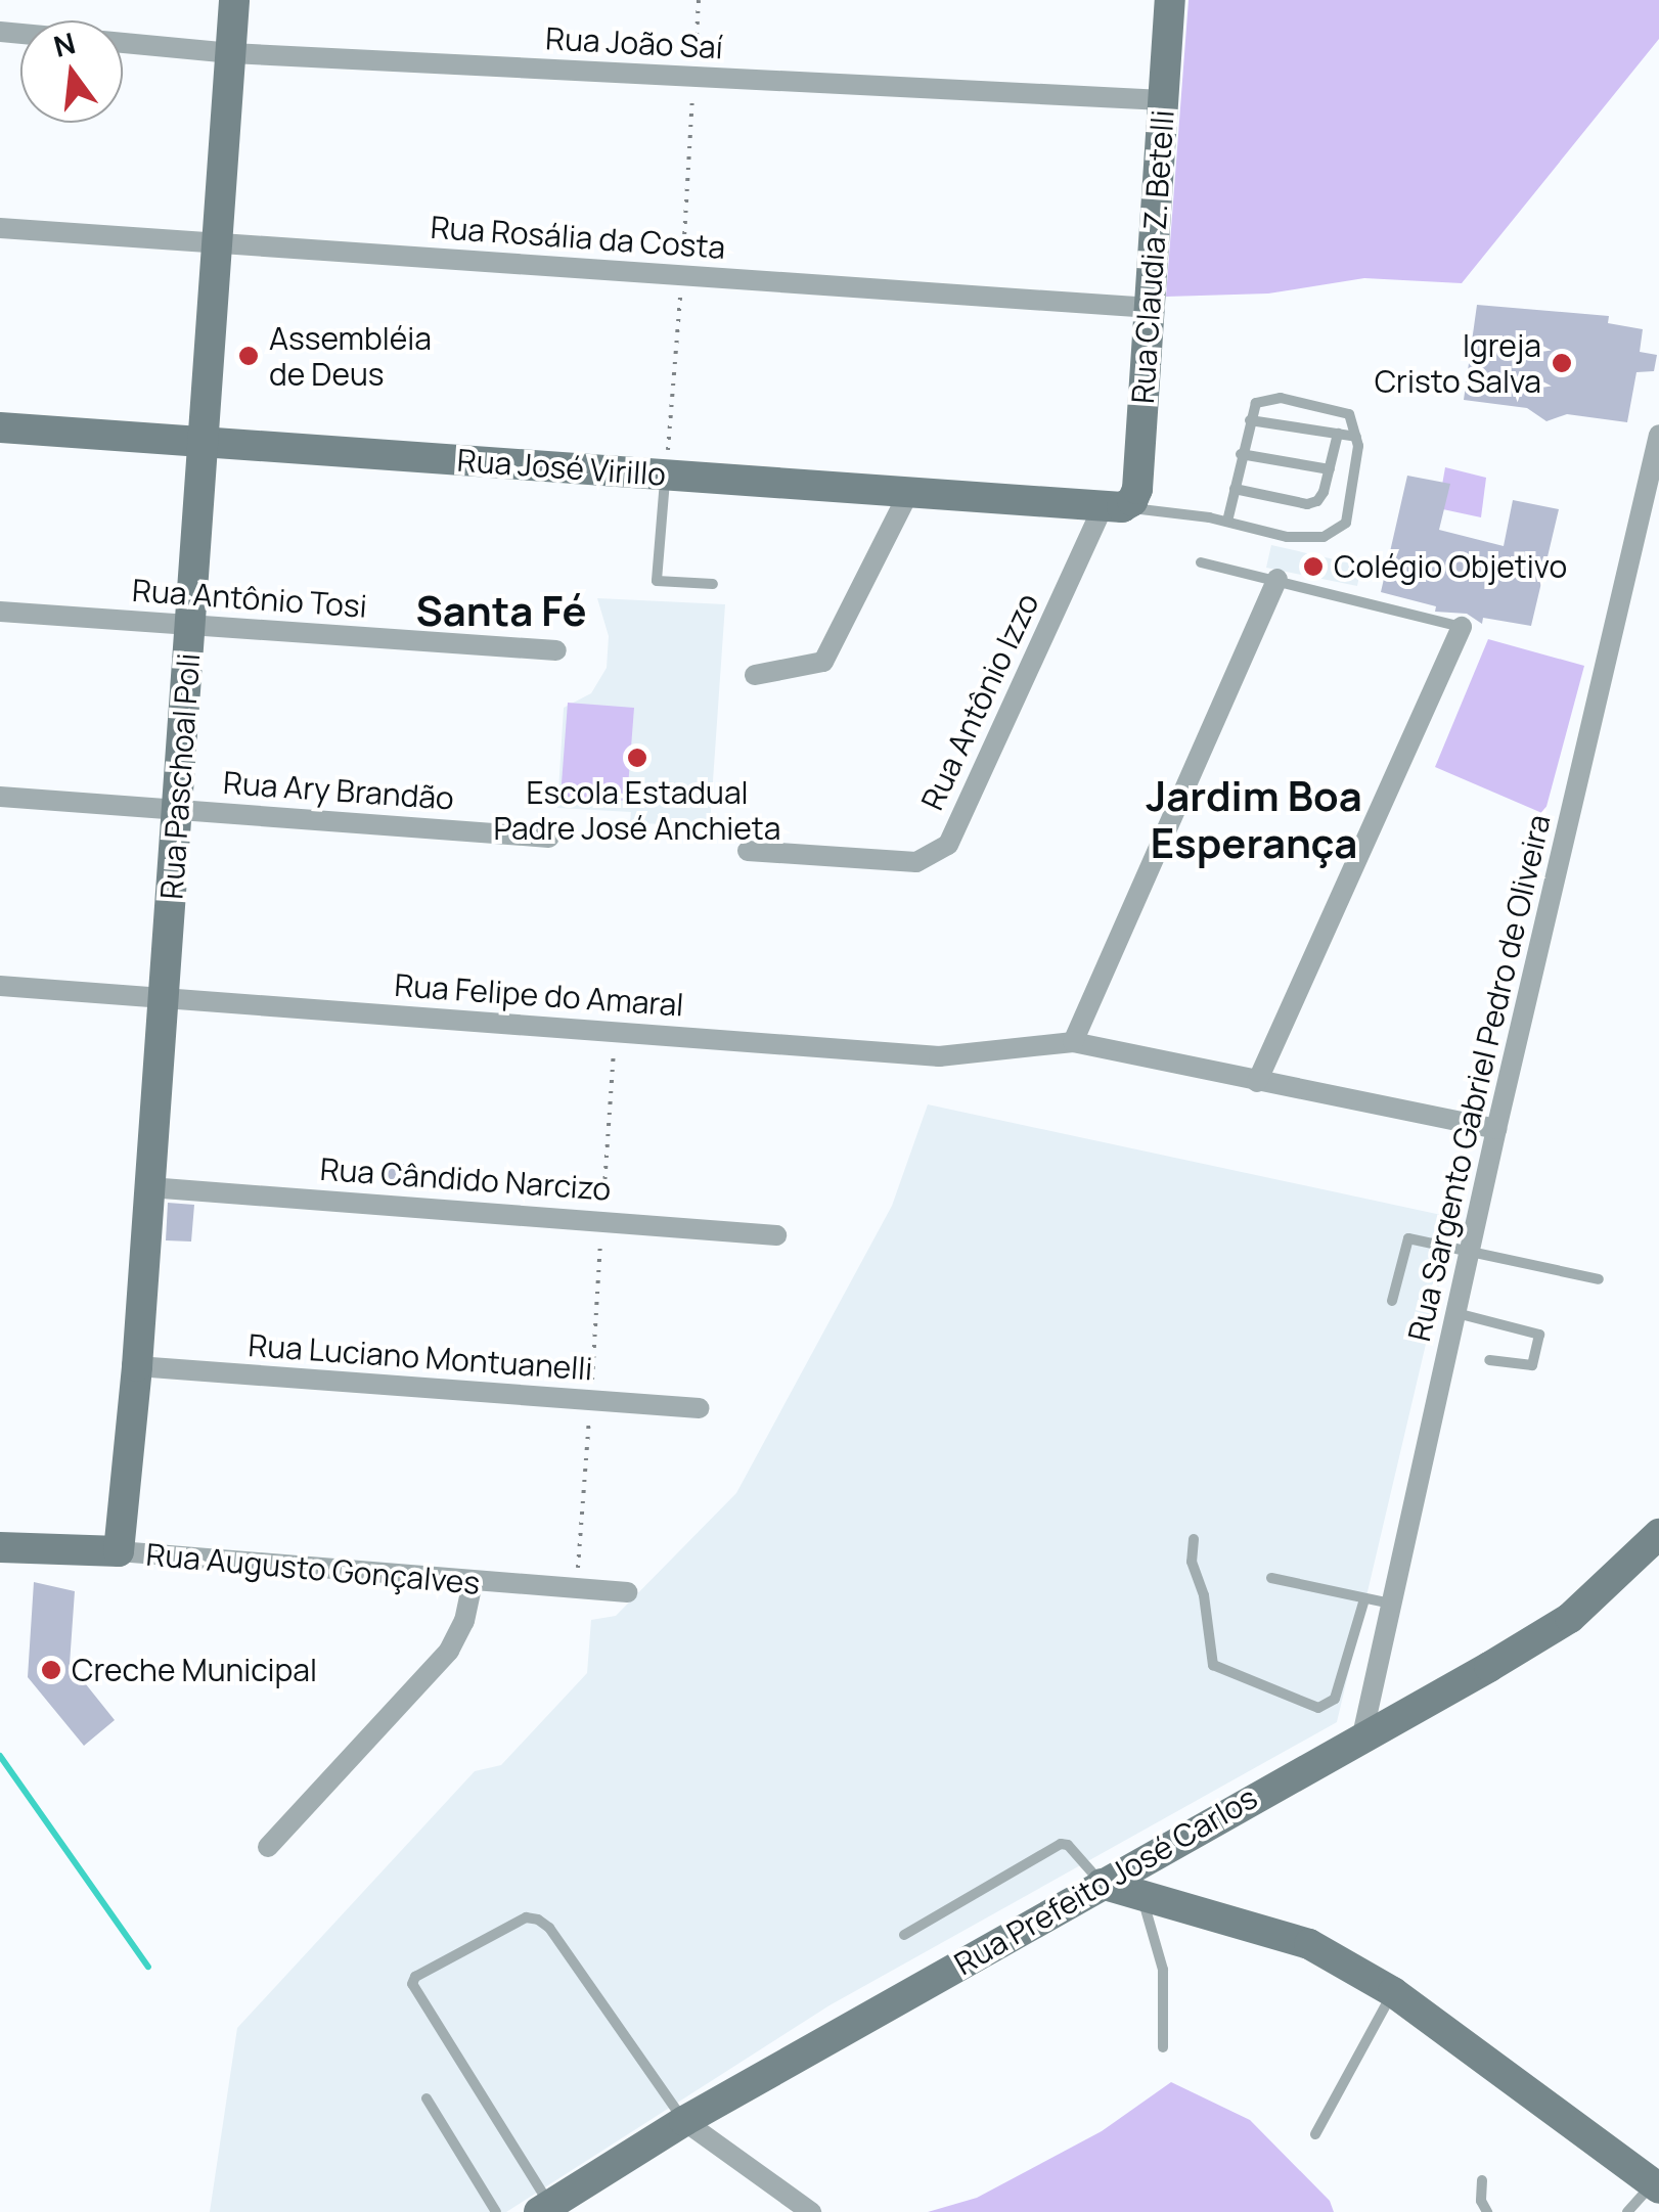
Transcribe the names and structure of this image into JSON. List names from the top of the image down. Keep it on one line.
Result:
{"streets":{"street":["Rua João Saí","Rua Rosália da Costa","Rua Claudia Z. Betelli","Rua José Virillo","Rua Antônio Tosi","Rua Antônio Izzo","Rua Paschoal Poli","Rua Ary Brandão","Rua Felipe do Amaral","Rua Sargento Gabriel Pedro de Oliveira","Rua Cândido Narcizo","Rua Luciano Montuanelli","Rua Augusto Gonçalves","Rua Prefeito José Carlos"]},"crossings":[["Rua João Saí","Rua Claudia Z. Betelli"],["Rua João Saí","Rua Paschoal Poli"],["Rua Rosália da Costa","Rua Claudia Z. Betelli"],["Rua Rosália da Costa","Rua Paschoal Poli"],["Rua Claudia Z. Betelli","Rua José Virillo"],["Rua Claudia Z. Betelli","Rua Antônio Izzo"],["Rua José Virillo","Rua Antônio Izzo"],["Rua José Virillo","Rua Paschoal Poli"],["Rua Antônio Tosi","Rua Paschoal Poli"],["Rua Paschoal Poli","Rua Ary Brandão"],["Rua Paschoal Poli","Rua Felipe do Amaral"],["Rua Paschoal Poli","Rua Cândido Narcizo"],["Rua Paschoal Poli","Rua Luciano Montuanelli"],["Rua Paschoal Poli","Rua Augusto Gonçalves"],["Rua Felipe do Amaral","Rua Sargento Gabriel Pedro de Oliveira"],["Rua Sargento Gabriel Pedro de Oliveira","Rua Prefeito José Carlos"]],"districts":["Santa Fé","Jardim Boa Esperança"],"places":["Assembléia de Deus","Igreja Cristo Salva","Colégio Objetivo","Escola Estadual Padre José Anchieta","Creche Municipal"],"north":"top"}
